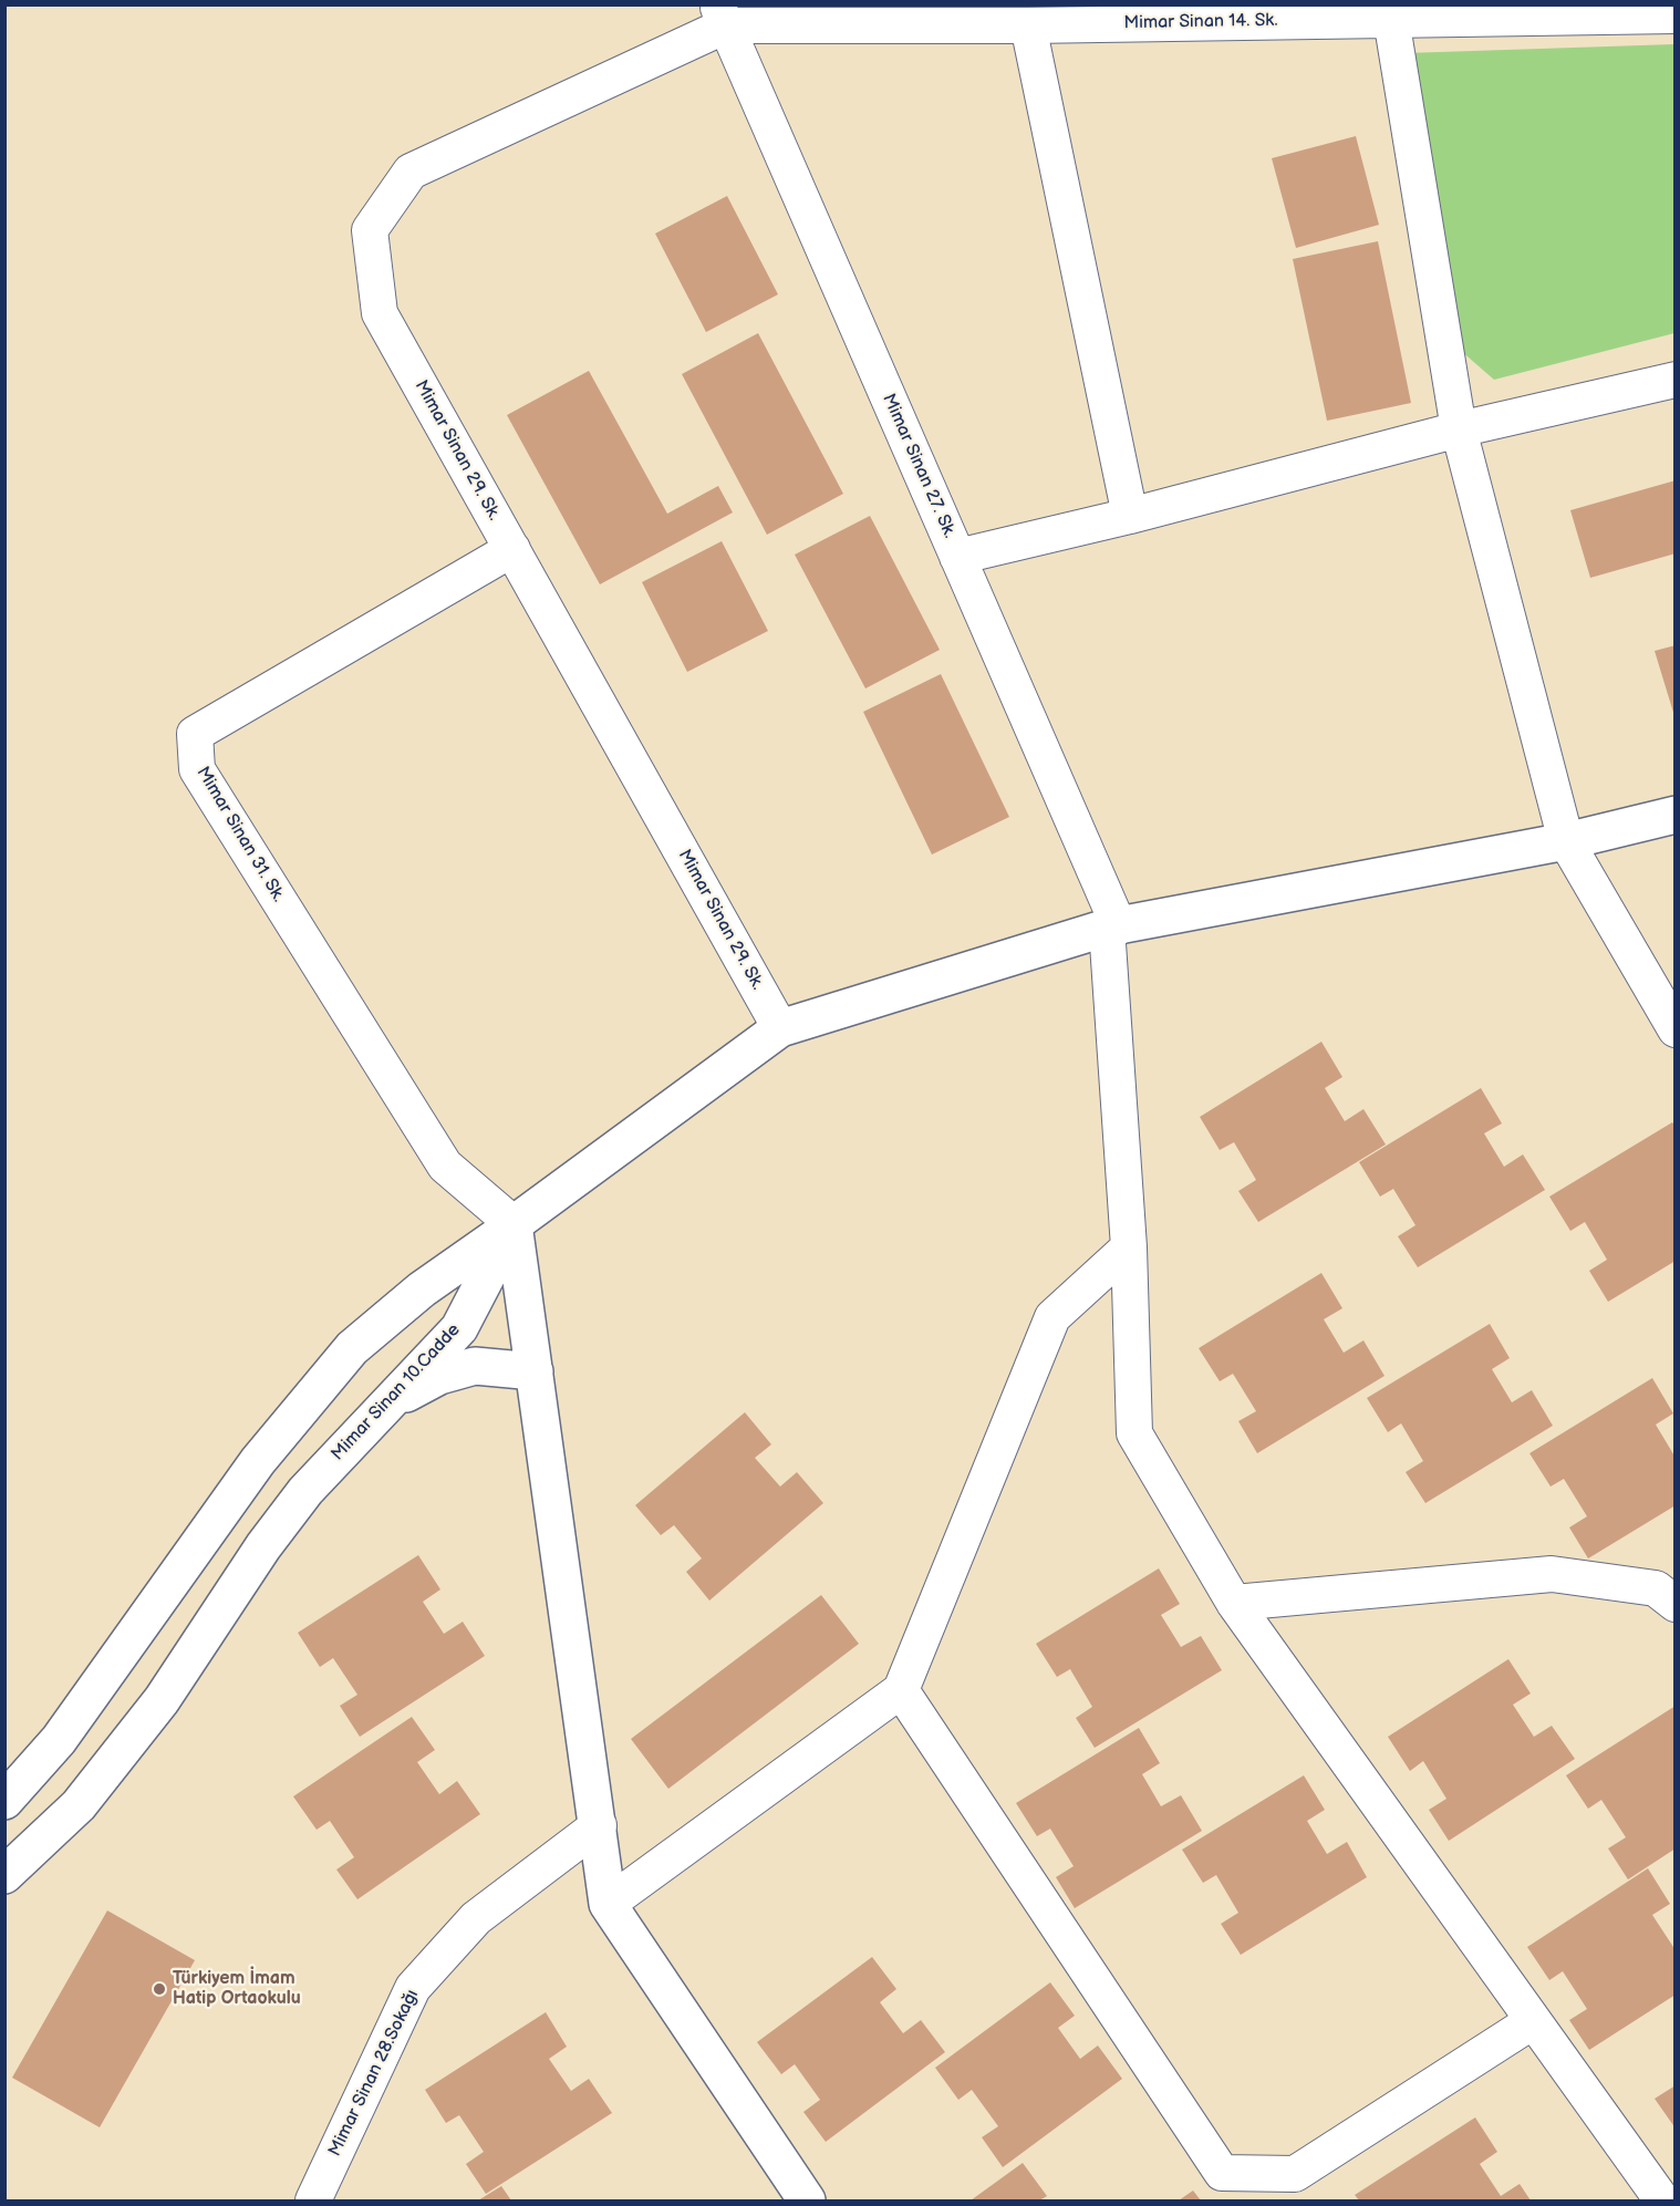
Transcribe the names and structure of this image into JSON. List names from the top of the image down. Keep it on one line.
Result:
{"streets":{"street":["Mimar Sinan 14. Sk.","Mimar Sinan 29. Sk.","Mimar Sinan 27. Sk.","Mimar Sinan 31. Sk.","Mimar Sinan 10.Cadde","Mimar Sinan 28.Sokağı"]},"crossings":[["Mimar Sinan 14. Sk.","Mimar Sinan 29. Sk."],["Mimar Sinan 14. Sk.","Mimar Sinan 27. Sk."],["Mimar Sinan 29. Sk.","Mimar Sinan 27. Sk."],["Mimar Sinan 29. Sk.","Mimar Sinan 31. Sk."],["Mimar Sinan 31. Sk.","Mimar Sinan 10.Cadde"]],"places":["Türkiyem İmam Hatip Ortaokulu"]}
